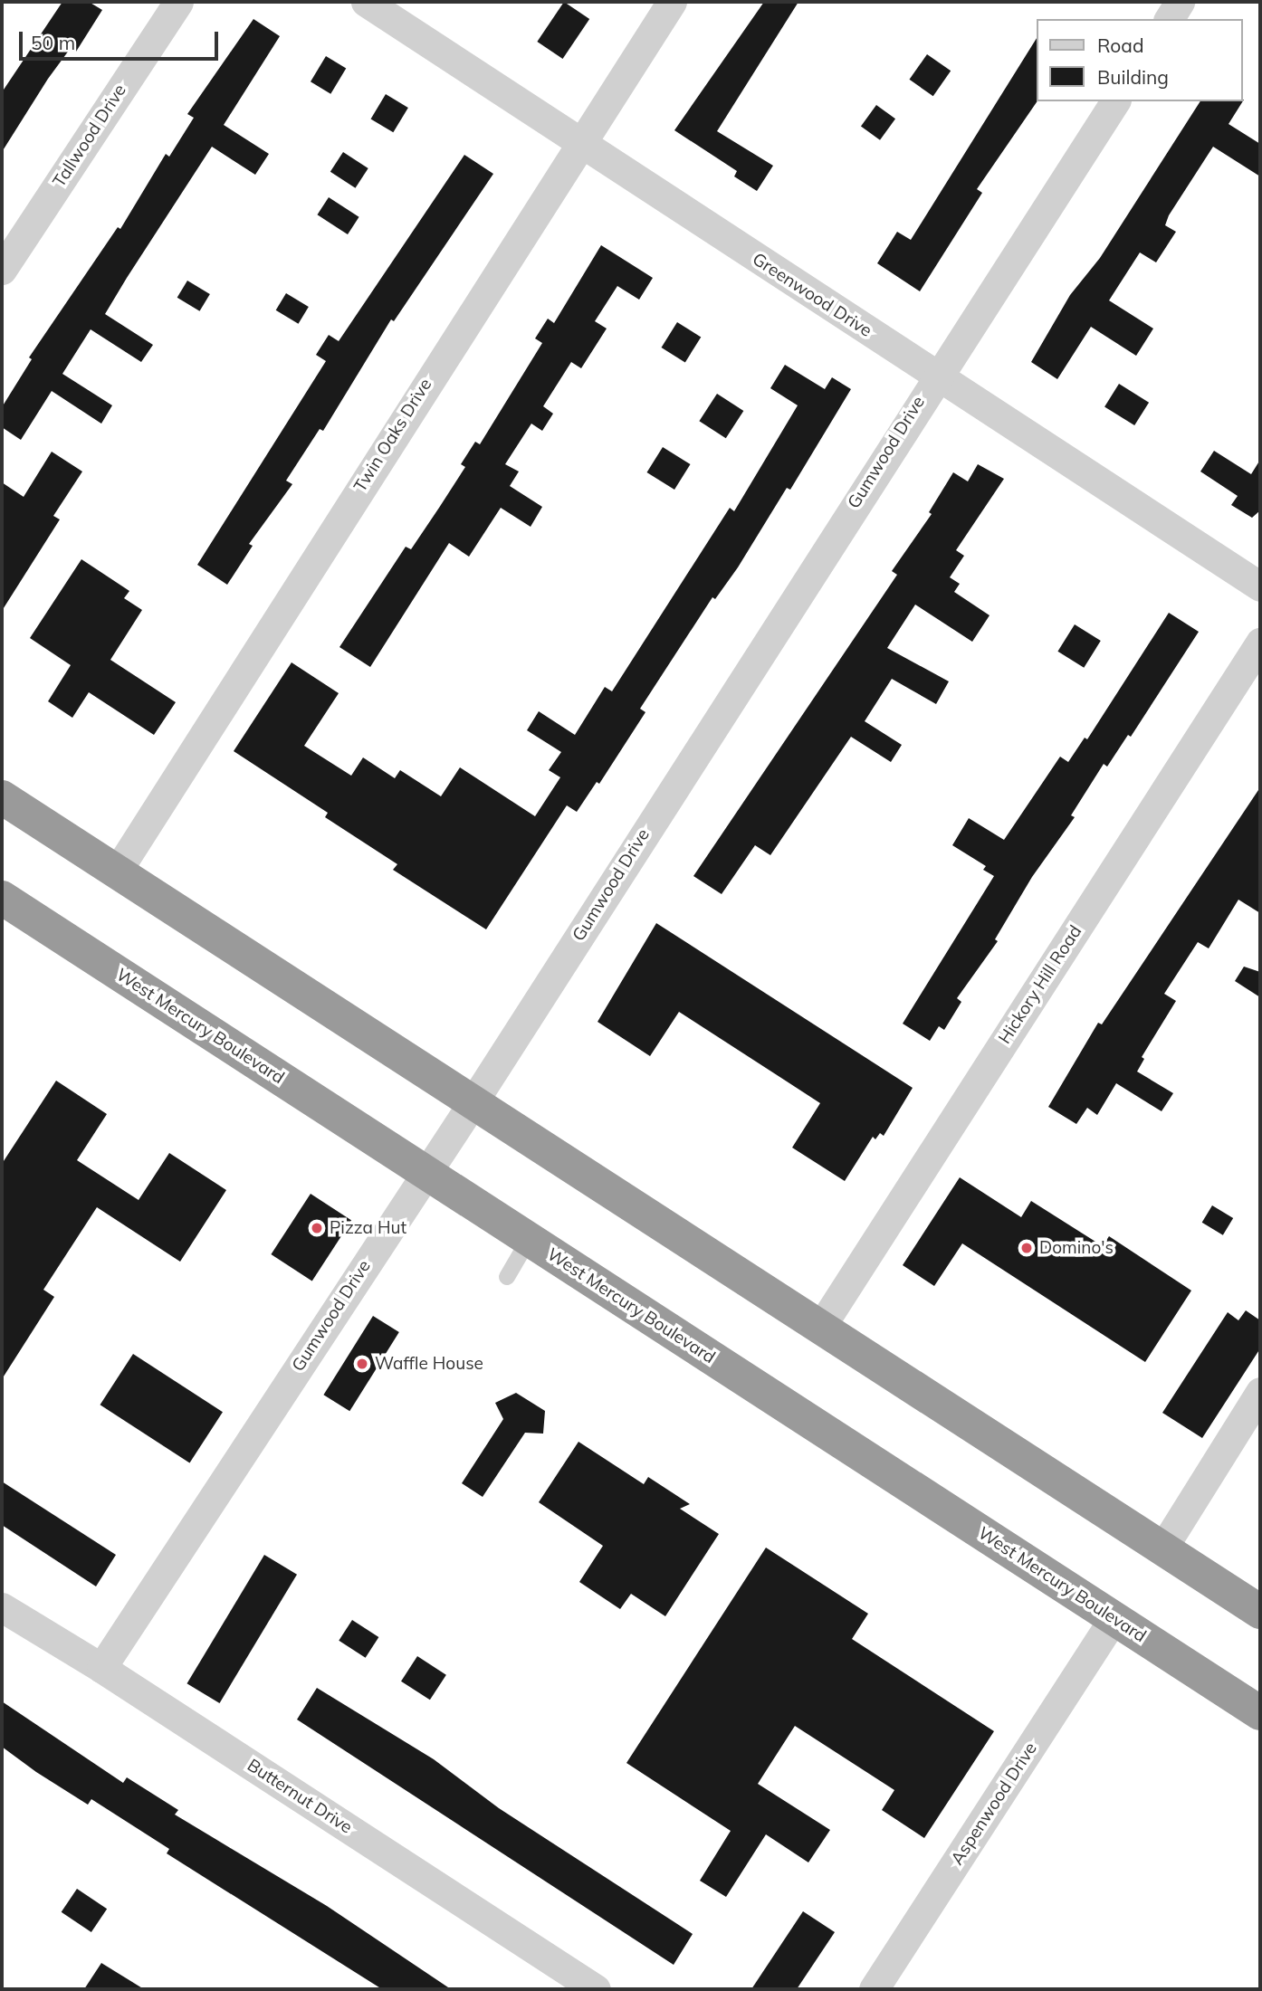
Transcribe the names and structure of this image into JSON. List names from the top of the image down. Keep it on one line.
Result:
{"streets":{"highway":["West Mercury Boulevard"],"street":["Tallwood Drive","Greenwood Drive","Twin Oaks Drive","Gumwood Drive","Hickory Hill Road","Butternut Drive","Aspenwood Drive"]},"crossings":[["Greenwood Drive","Twin Oaks Drive"],["Greenwood Drive","Gumwood Drive"],["Gumwood Drive","West Mercury Boulevard"],["Gumwood Drive","Butternut Drive"],["West Mercury Boulevard","Aspenwood Drive"]],"places":["Pizza Hut","Domino's","Waffle House"],"legend":["Road","Building"],"scale_bar":"50 m"}
